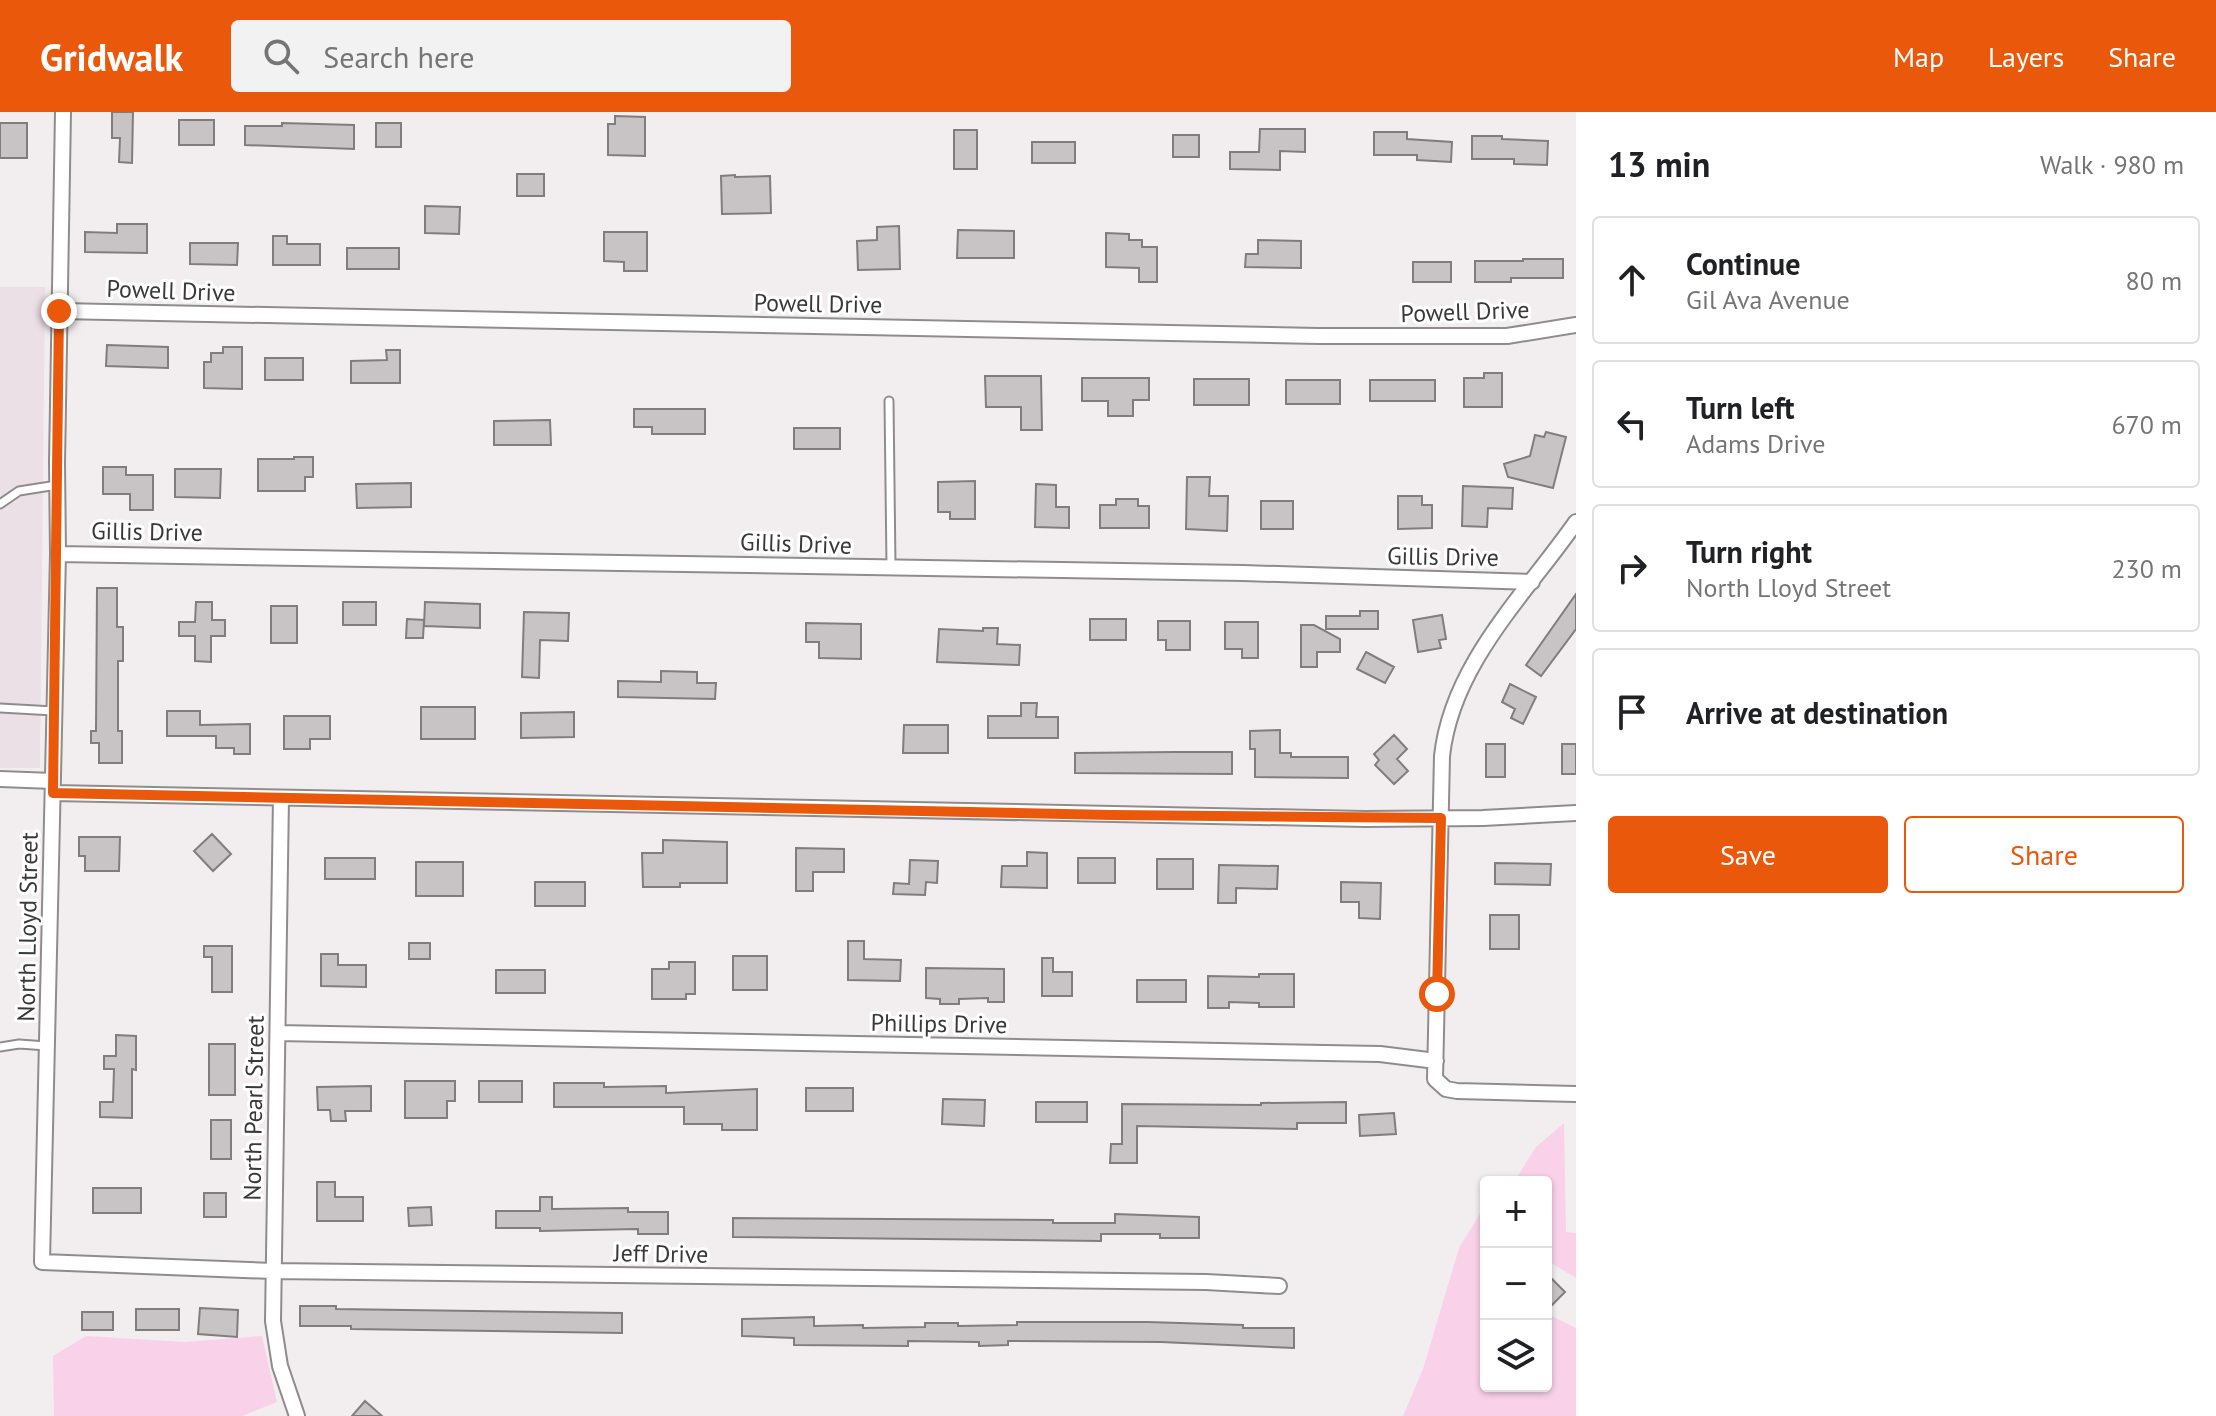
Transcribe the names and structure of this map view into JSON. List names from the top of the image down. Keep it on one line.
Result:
{"streets":{"street":["Powell Drive","Gillis Drive","North Lloyd Street","Phillips Drive","North Pearl Street","Jeff Drive"]},"crossings":[["Powell Drive","North Lloyd Street"],["Gillis Drive","North Lloyd Street"],["North Lloyd Street","Jeff Drive"],["Phillips Drive","North Pearl Street"],["North Pearl Street","Jeff Drive"]],"page":{"header":"Gridwalk","search":"Search here","nav":["Map","Layers","Share"],"heading":["13 min","Walk · 980 m"],"list":[["Continue","Gil Ava Avenue","80 m"],["Turn left","Adams Drive","670 m"],["Turn right","North Lloyd Street","230 m"],"Arrive at destination"],"buttons":["Save","Share"],"map_buttons":["+","−"]}}
